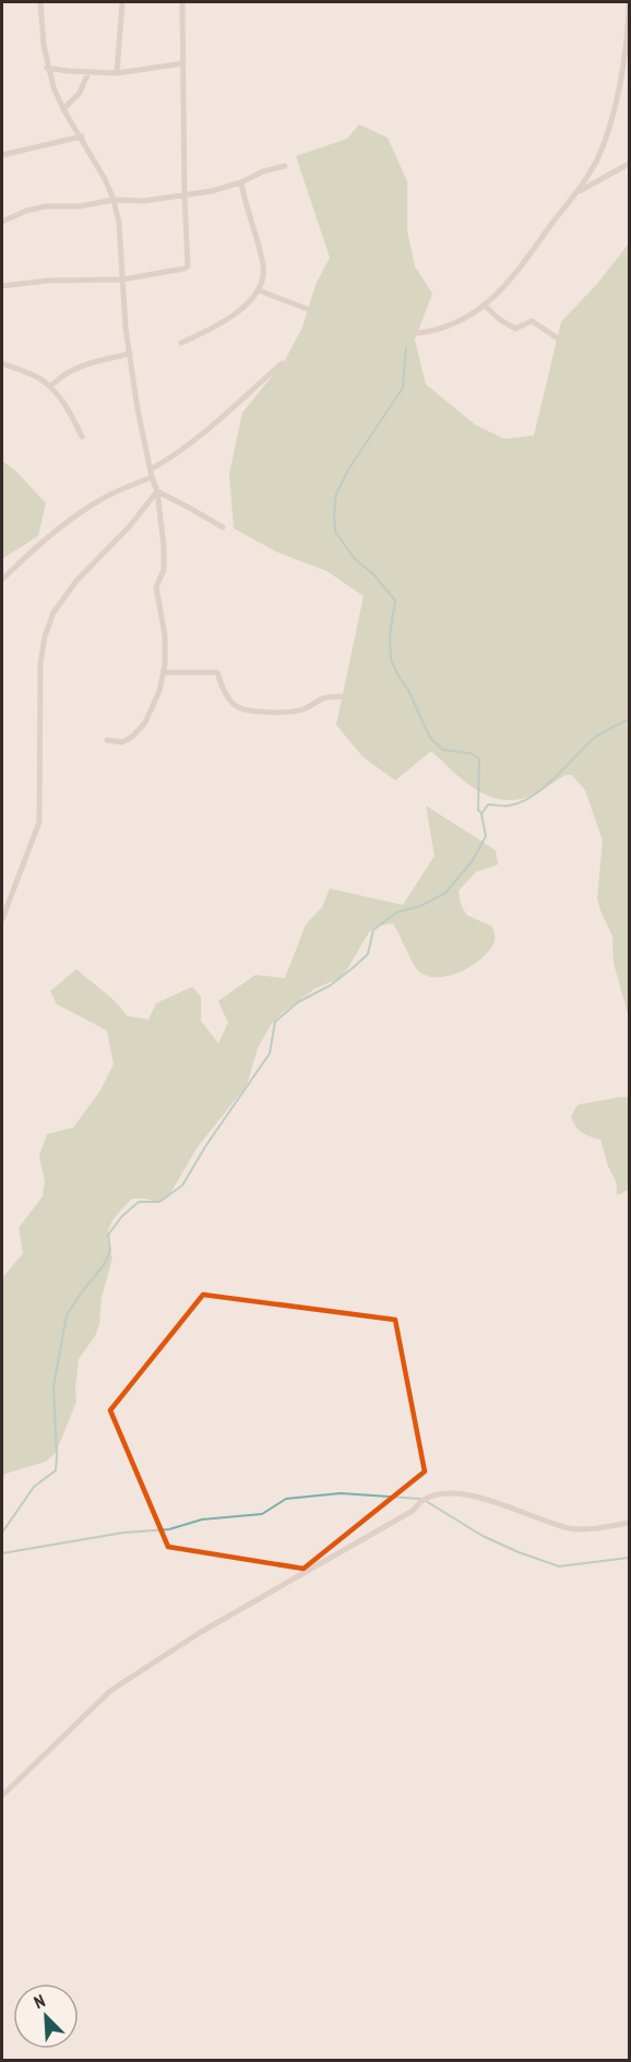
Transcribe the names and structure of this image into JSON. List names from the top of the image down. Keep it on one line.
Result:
{"north":"top left"}
